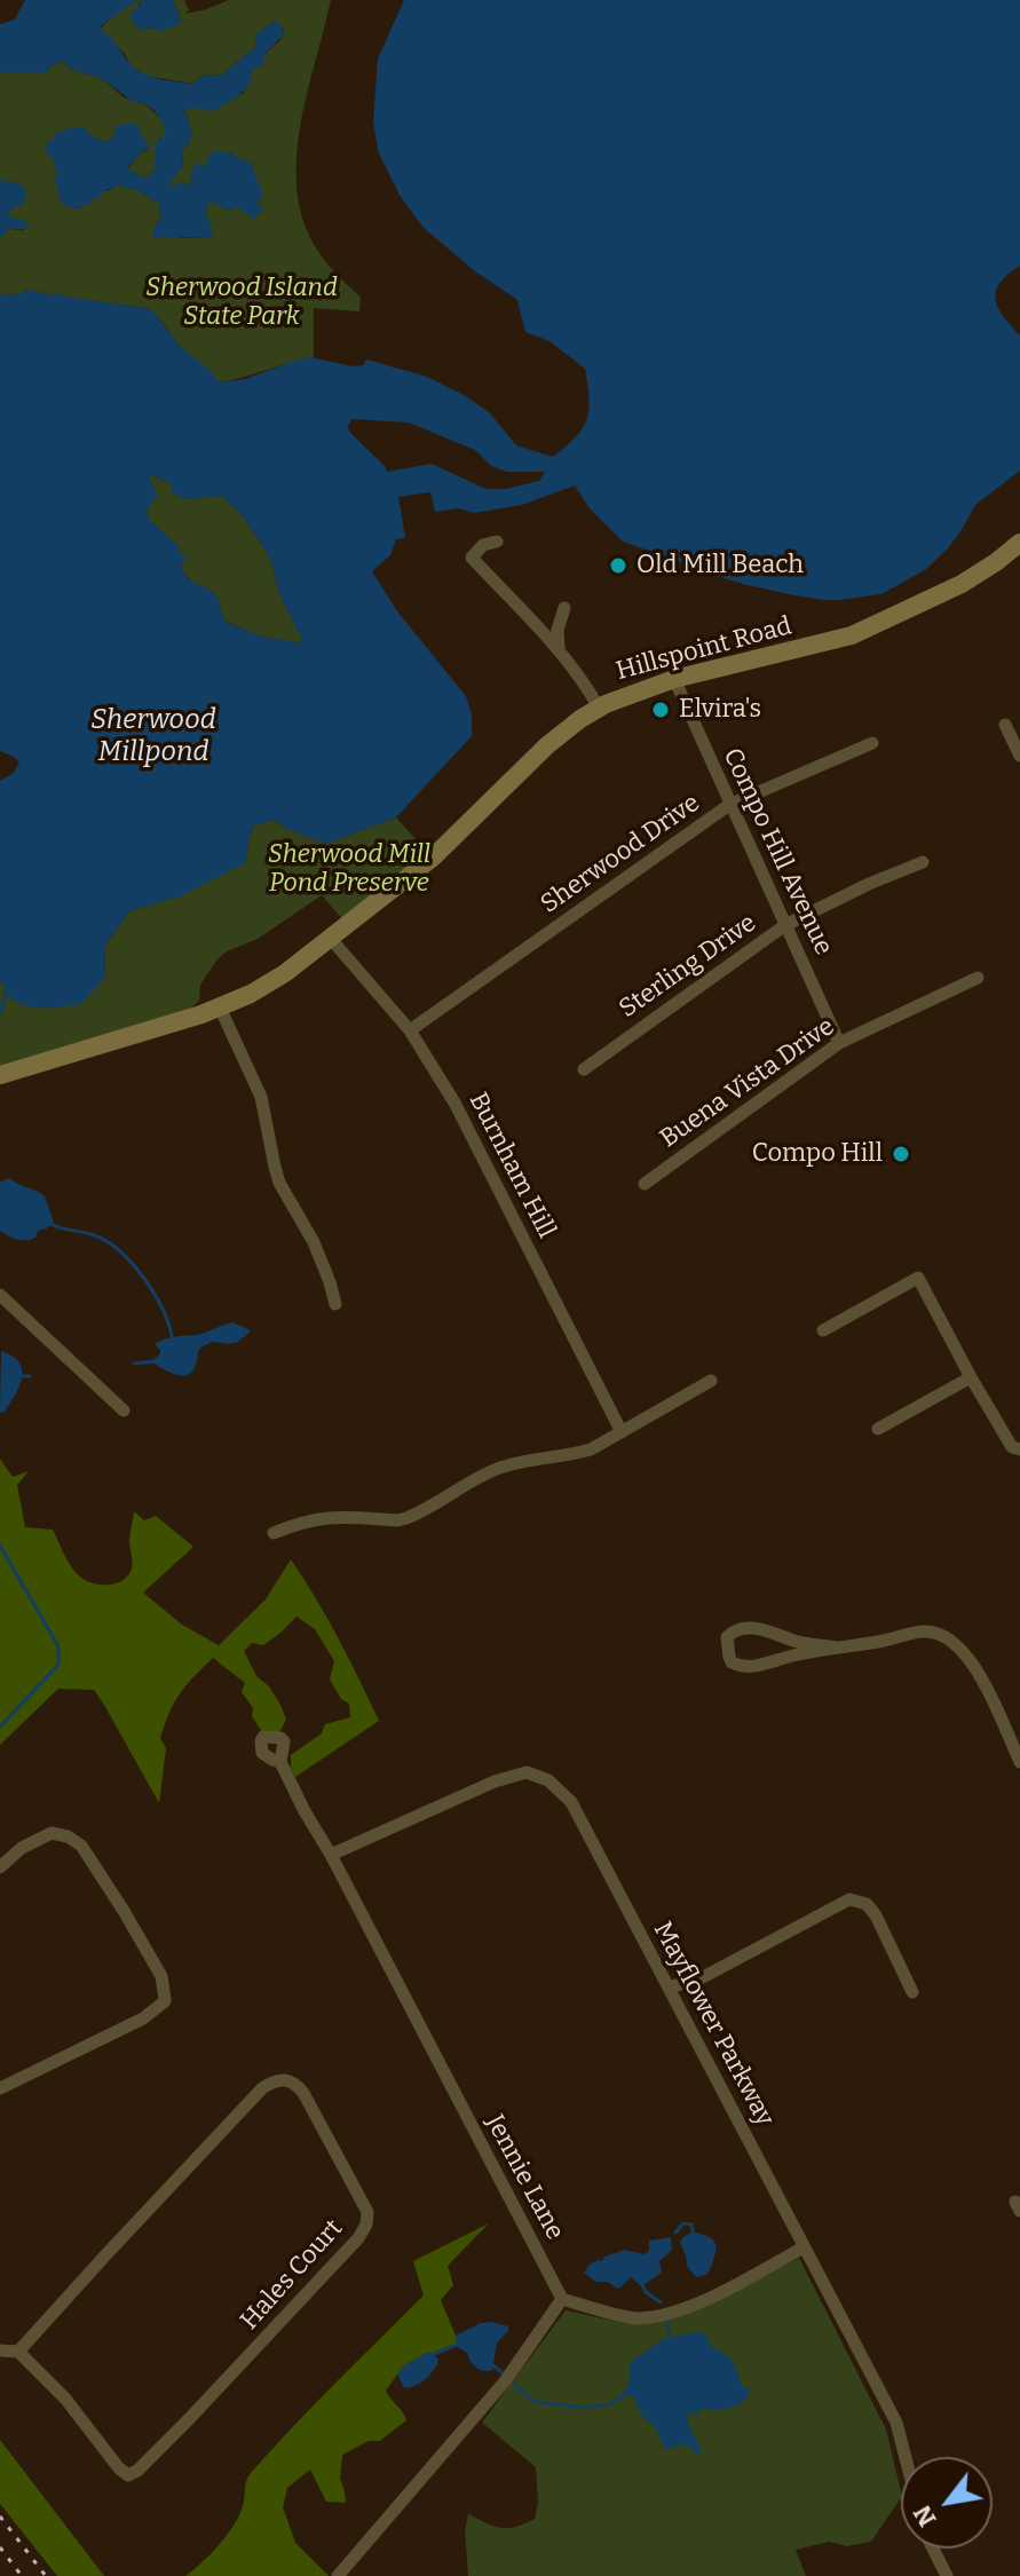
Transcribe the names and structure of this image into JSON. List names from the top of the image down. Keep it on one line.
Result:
{"streets":{"street":["Hillspoint Road","Compo Hill Avenue","Sherwood Drive","Sterling Drive","Buena Vista Drive","Burnham Hill","Mayflower Parkway","Jennie Lane","Hales Court"]},"crossings":[["Hillspoint Road","Compo Hill Avenue"],["Hillspoint Road","Burnham Hill"],["Compo Hill Avenue","Sherwood Drive"],["Compo Hill Avenue","Sterling Drive"],["Compo Hill Avenue","Buena Vista Drive"],["Sherwood Drive","Burnham Hill"],["Mayflower Parkway","Jennie Lane"]],"water":["Sherwood Millpond"],"parks":["Sherwood Island State Park","Sherwood Mill Pond Preserve"],"places":["Old Mill Beach","Elvira's","Compo Hill"],"north":"bottom left"}
